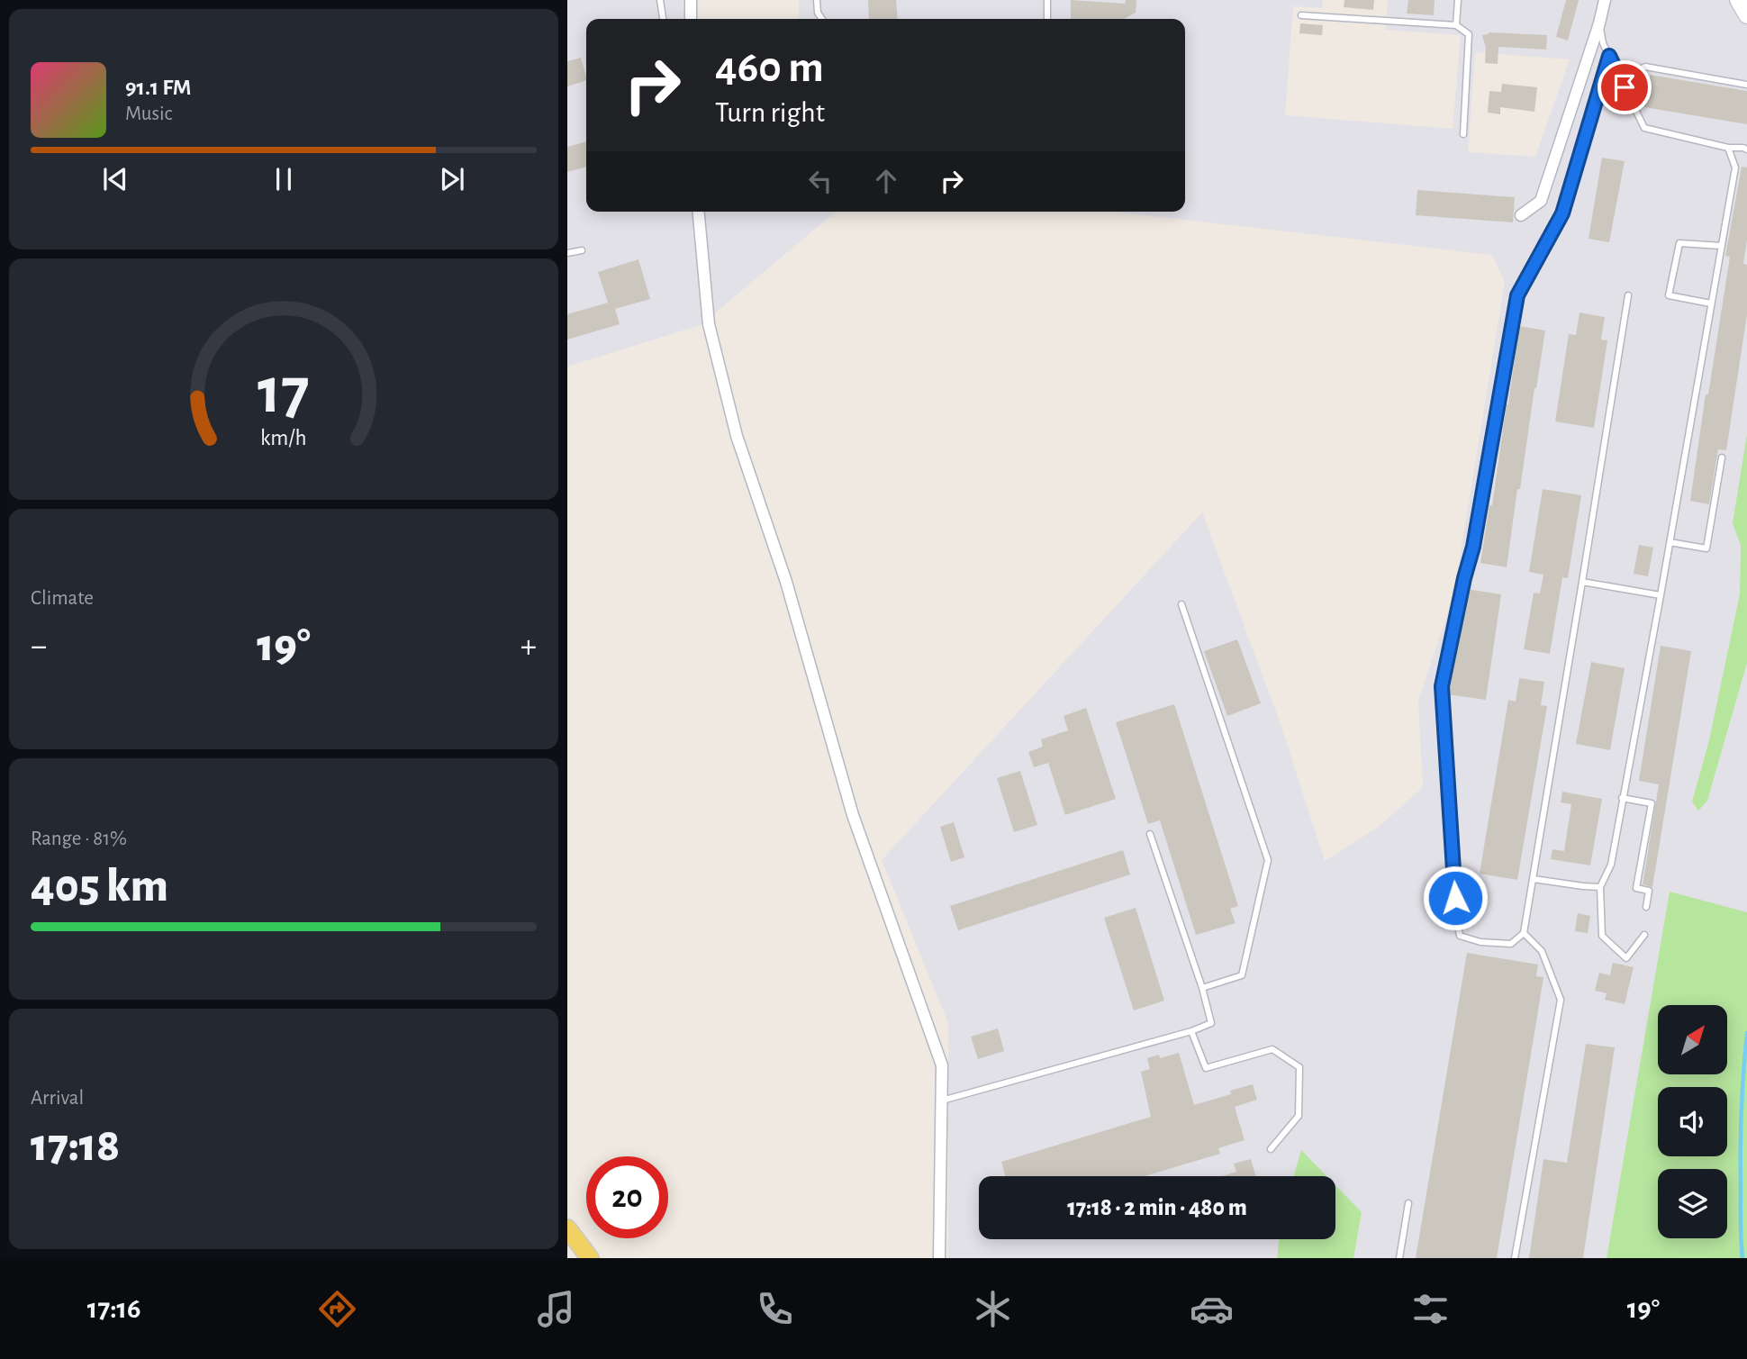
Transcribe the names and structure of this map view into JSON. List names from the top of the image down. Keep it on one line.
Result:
{"north":"top right","page":{"turn":["460 m","Turn right"],"song":["91.1 FM","Music"],"tile":["Climate",["Range · 81%","405 km"],["Arrival","17:18"]],"heat":["−","19°","+"],"limit":"20","trip":"17:18 · 2 min · 480 m","tabs":["17:16","19°"],"gauge":["17","km/h"]}}
